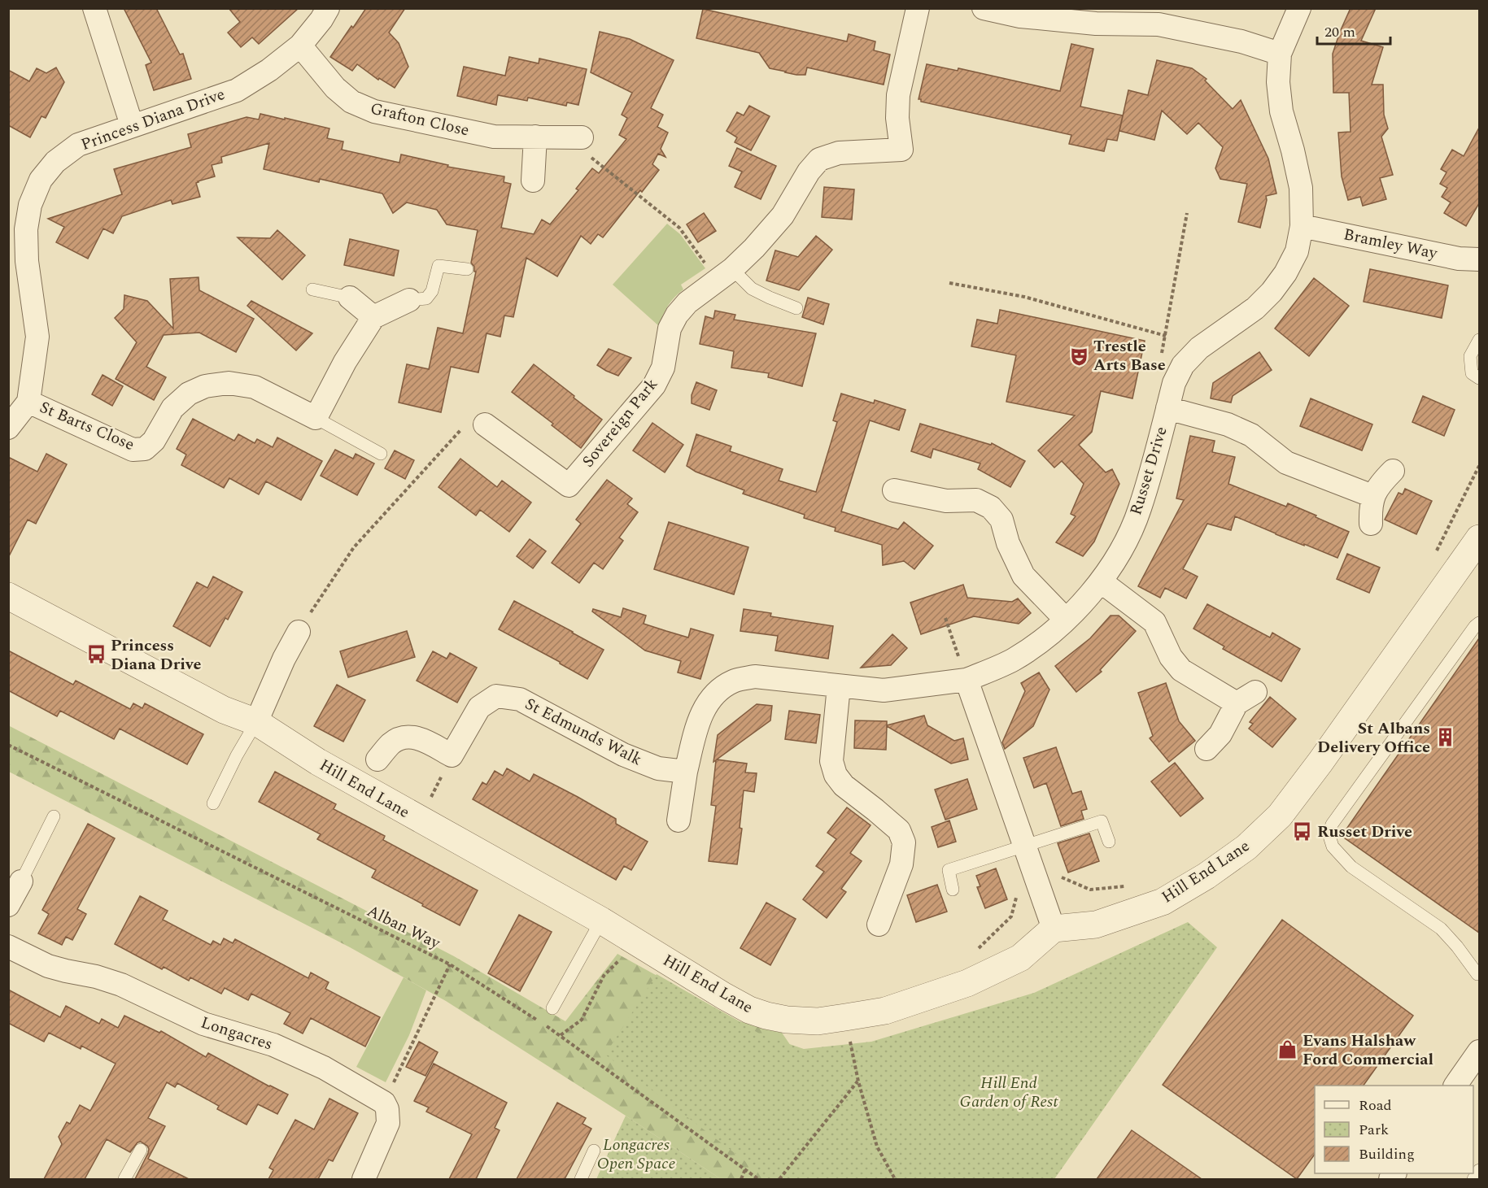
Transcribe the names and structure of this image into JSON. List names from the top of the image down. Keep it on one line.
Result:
{"streets":{"street":["Princess Diana Drive","Grafton Close","Bramley Way","Sovereign Park","St Barts Close","Russet Drive","St Edmunds Walk","Hill End Lane","Longacres"],"path":["Alban Way"]},"crossings":[["Princess Diana Drive","Grafton Close"],["Princess Diana Drive","St Barts Close"],["Bramley Way","Russet Drive"]],"parks":["Hill End Garden of Rest","Longacres Open Space"],"places":{"theatre":["Trestle Arts Base"],"bus stop":["Princess Diana Drive","Russet Drive"],"building":["St Albans Delivery Office"],"shop":["Evans Halshaw Ford Commercial"]},"legend":["Road","Park","Building"],"scale_bar":"20 m"}
